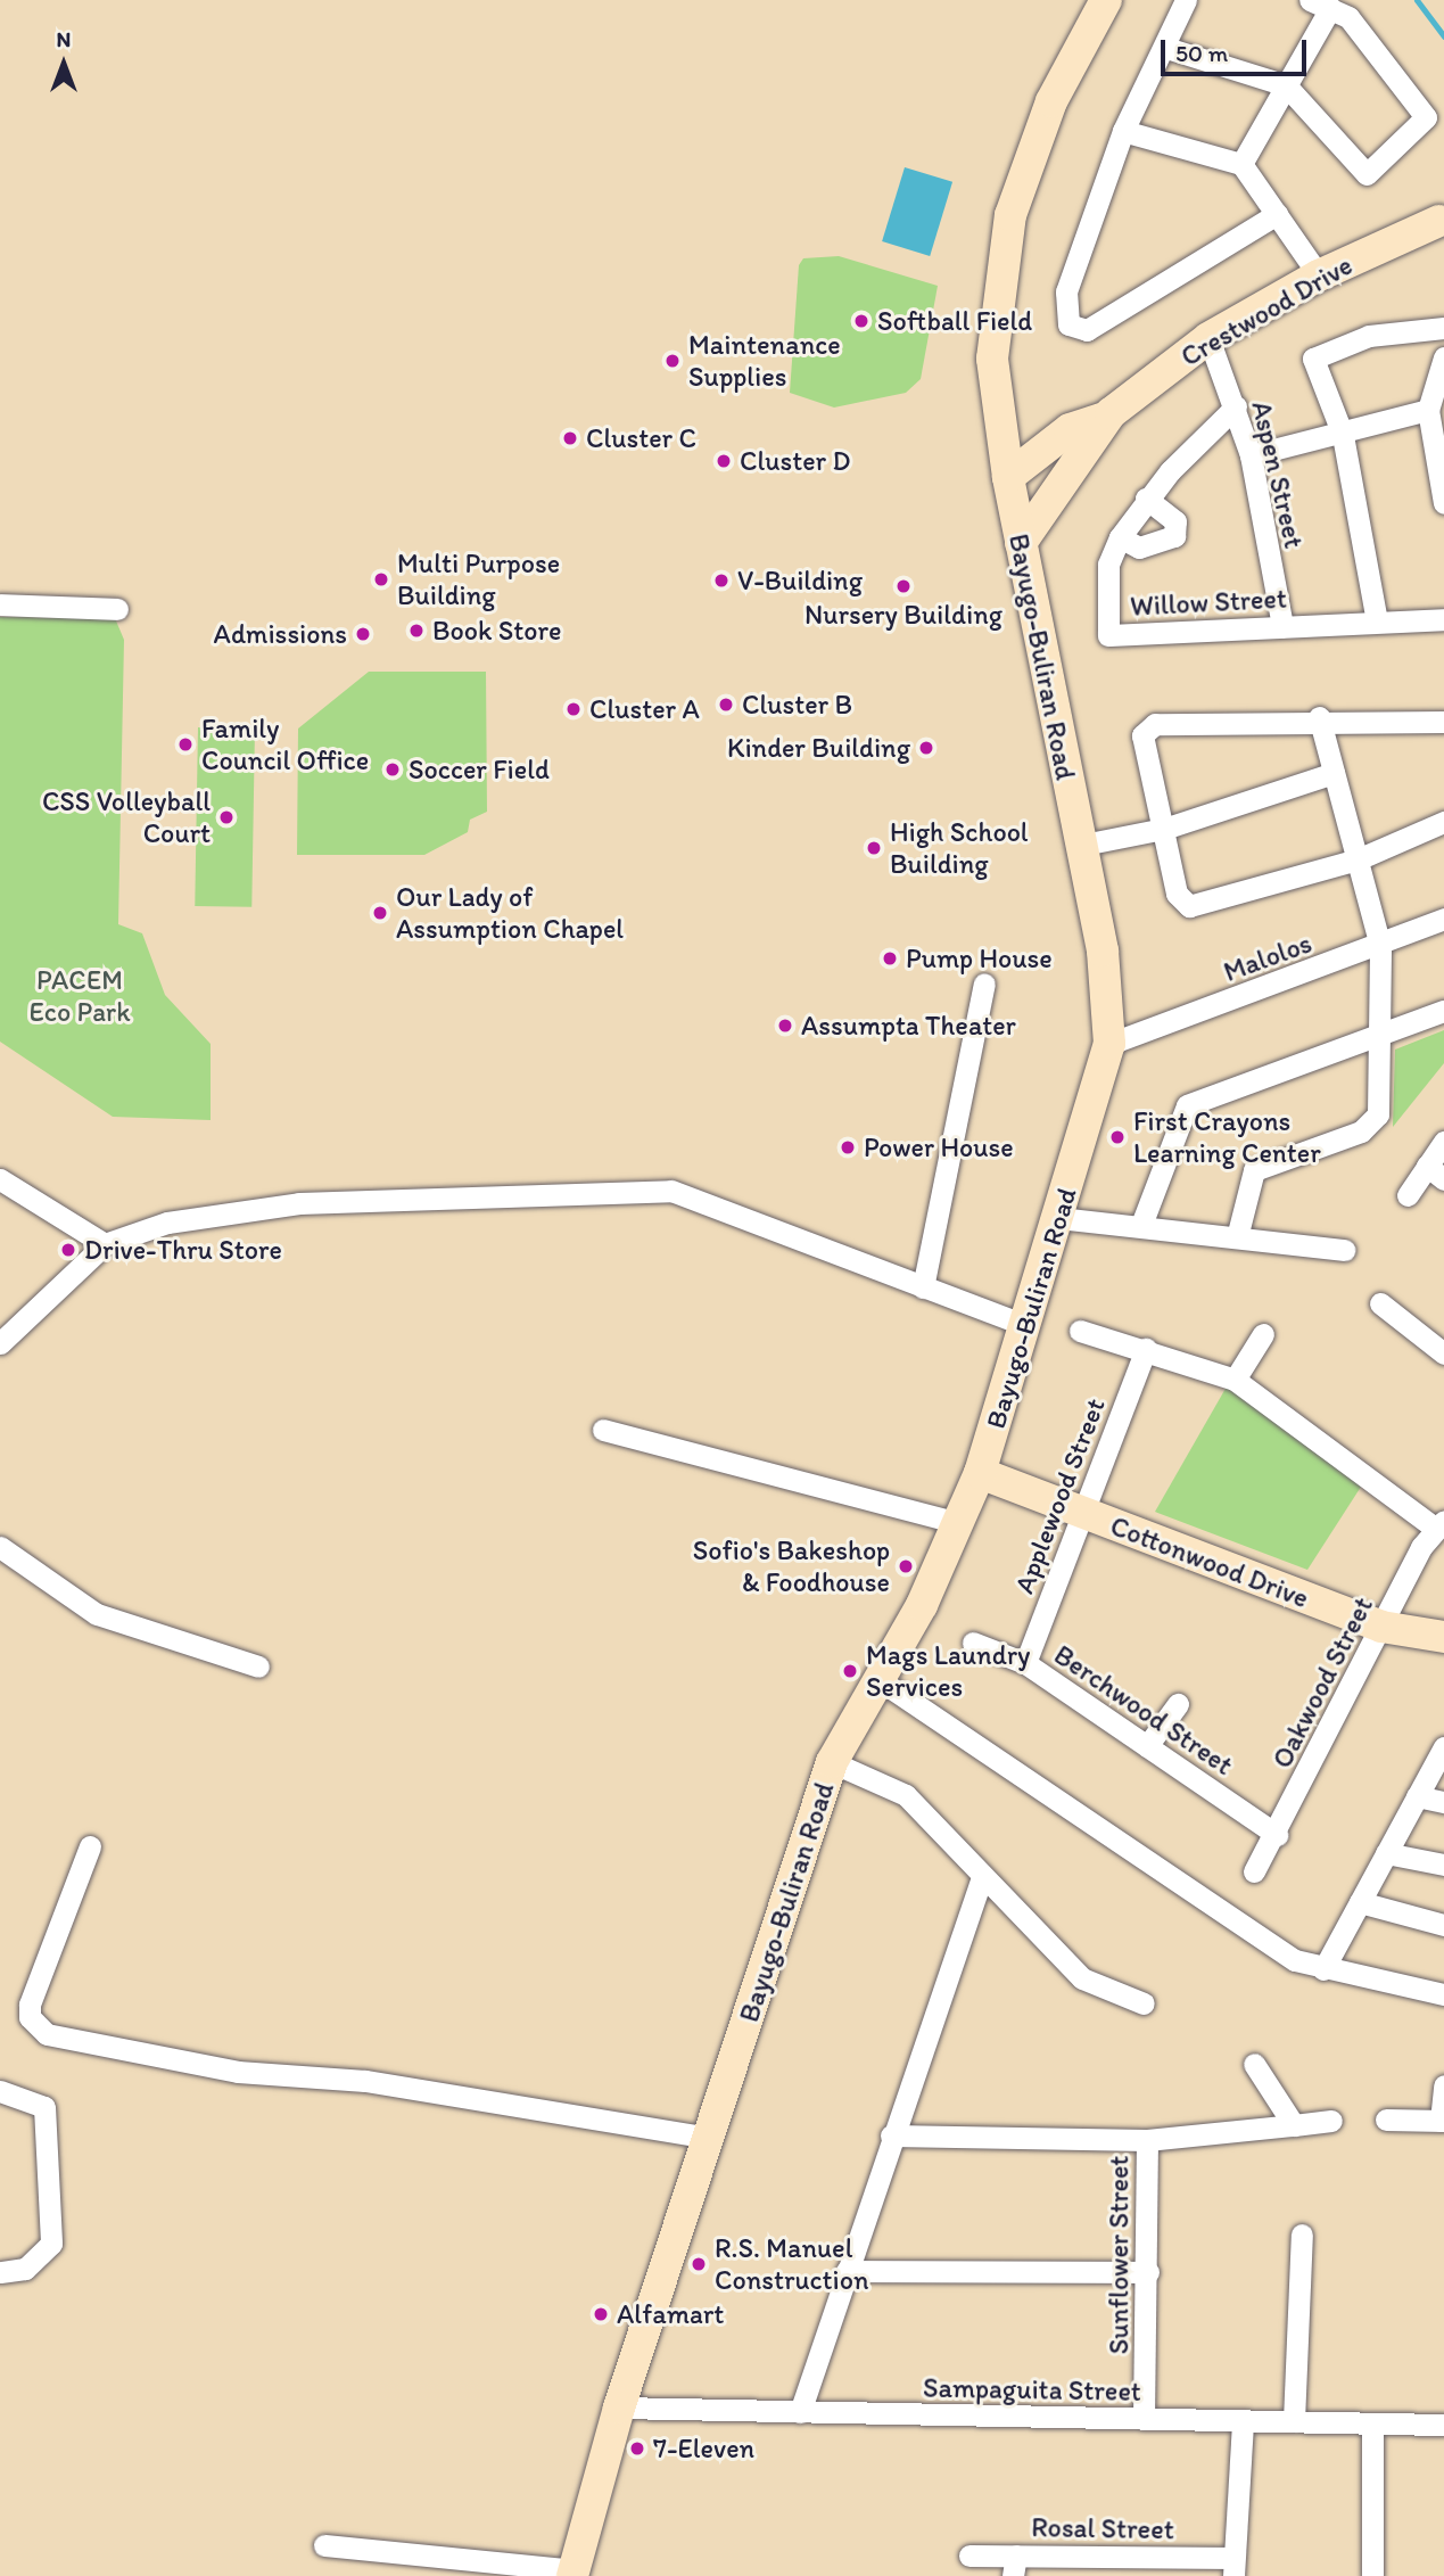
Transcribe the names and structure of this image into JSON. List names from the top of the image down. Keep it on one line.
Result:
{"streets":{"street":["Crestwood Drive","Aspen Street","Willow Street","Bayugo-Buliran Road","Malolos","Applewood Street","Cottonwood Drive","Oakwood Street","Berchwood Street","Sunflower Street","Sampaguita Street","Rosal Street"]},"crossings":[["Crestwood Drive","Aspen Street"],["Crestwood Drive","Bayugo-Buliran Road"],["Aspen Street","Willow Street"],["Bayugo-Buliran Road","Malolos"],["Bayugo-Buliran Road","Cottonwood Drive"],["Bayugo-Buliran Road","Sampaguita Street"],["Applewood Street","Cottonwood Drive"],["Applewood Street","Berchwood Street"],["Cottonwood Drive","Oakwood Street"],["Oakwood Street","Berchwood Street"],["Sunflower Street","Sampaguita Street"]],"parks":["PACEM Eco Park"],"places":["Softball Field","Maintenance Supplies","Cluster C","Cluster D","Multi Purpose Building","V-Building","Nursery Building","Book Store","Admissions","Cluster B","Cluster A","Family Council Office","Kinder Building","Soccer Field","CSS Volleyball Court","High School Building","Our Lady of Assumption Chapel","Pump House","Assumpta Theater","First Crayons Learning Center","Power House","Drive-Thru Store","Sofio's Bakeshop & Foodhouse","Mags Laundry Services","R.S. Manuel Construction","Alfamart","7-Eleven"],"scale_bar":"50 m","north":"top"}
